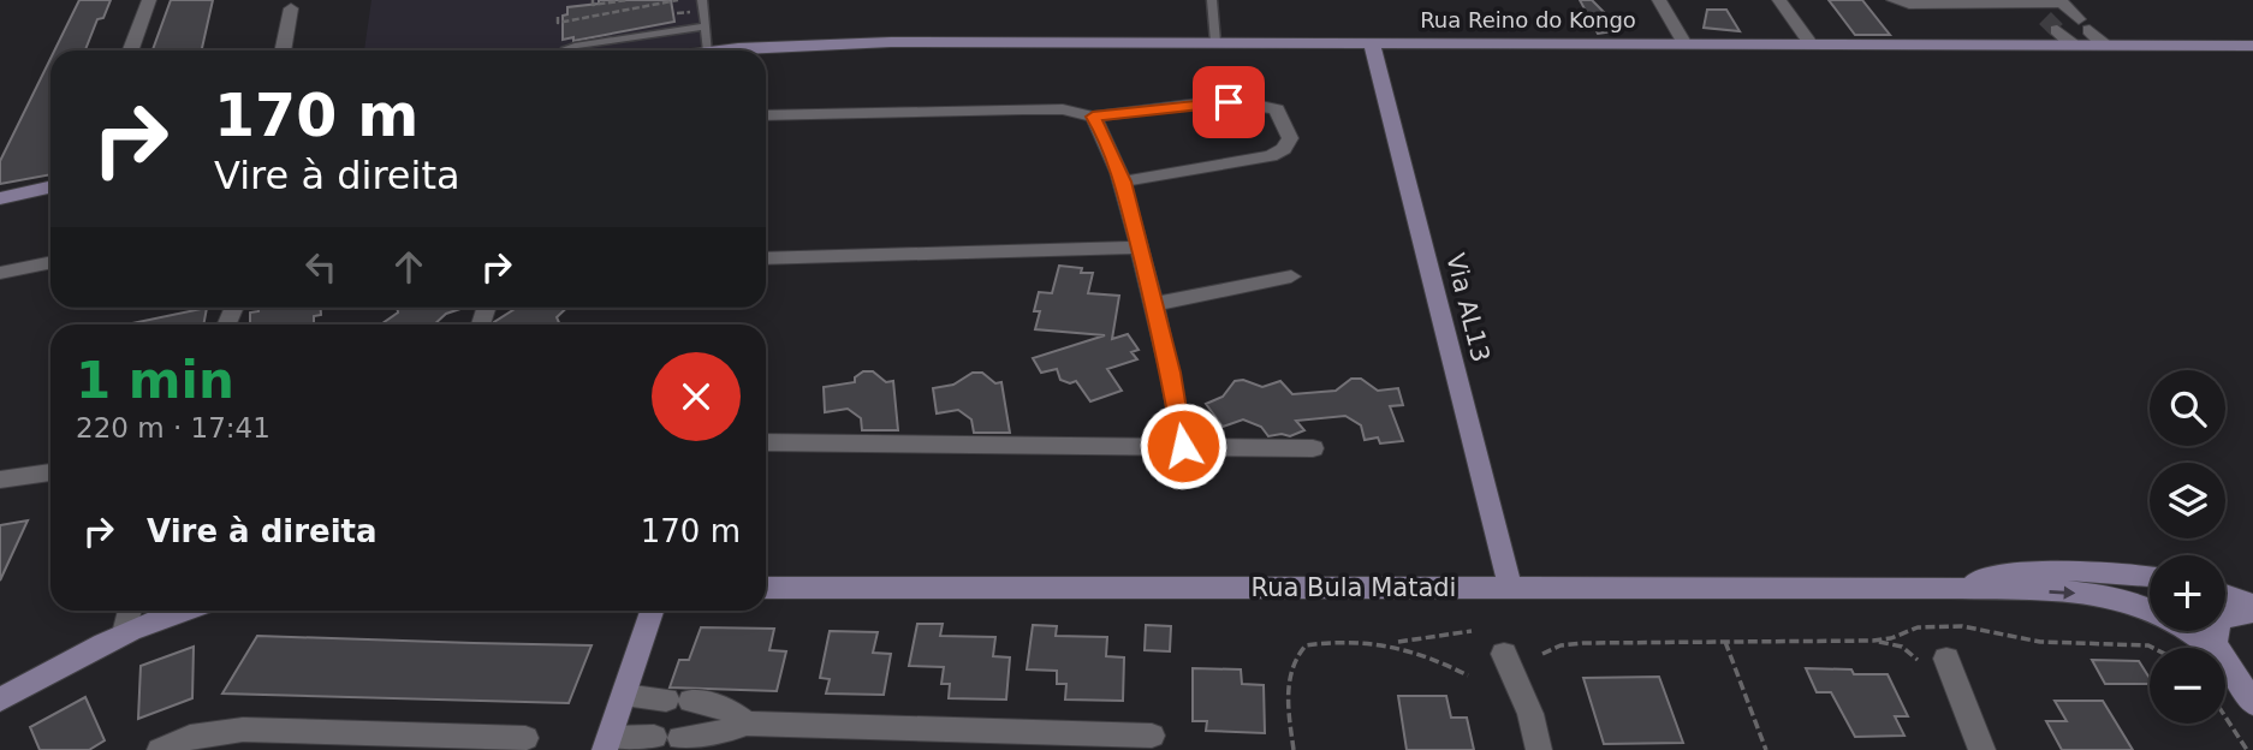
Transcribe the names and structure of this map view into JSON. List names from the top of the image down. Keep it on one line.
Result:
{"streets":{"street":["Rua Reino do Kongo","Via AL13","Rua Bula Matadi"]},"crossings":[["Rua Reino do Kongo","Via AL13"],["Via AL13","Rua Bula Matadi"]],"page":{"turn":["170 m","Vire à direita"],"heading":["1 min","220 m · 17:41"],"map_buttons":["+","−"],"list":[{"name":"Vire à direita","value":"170 m"}]}}
